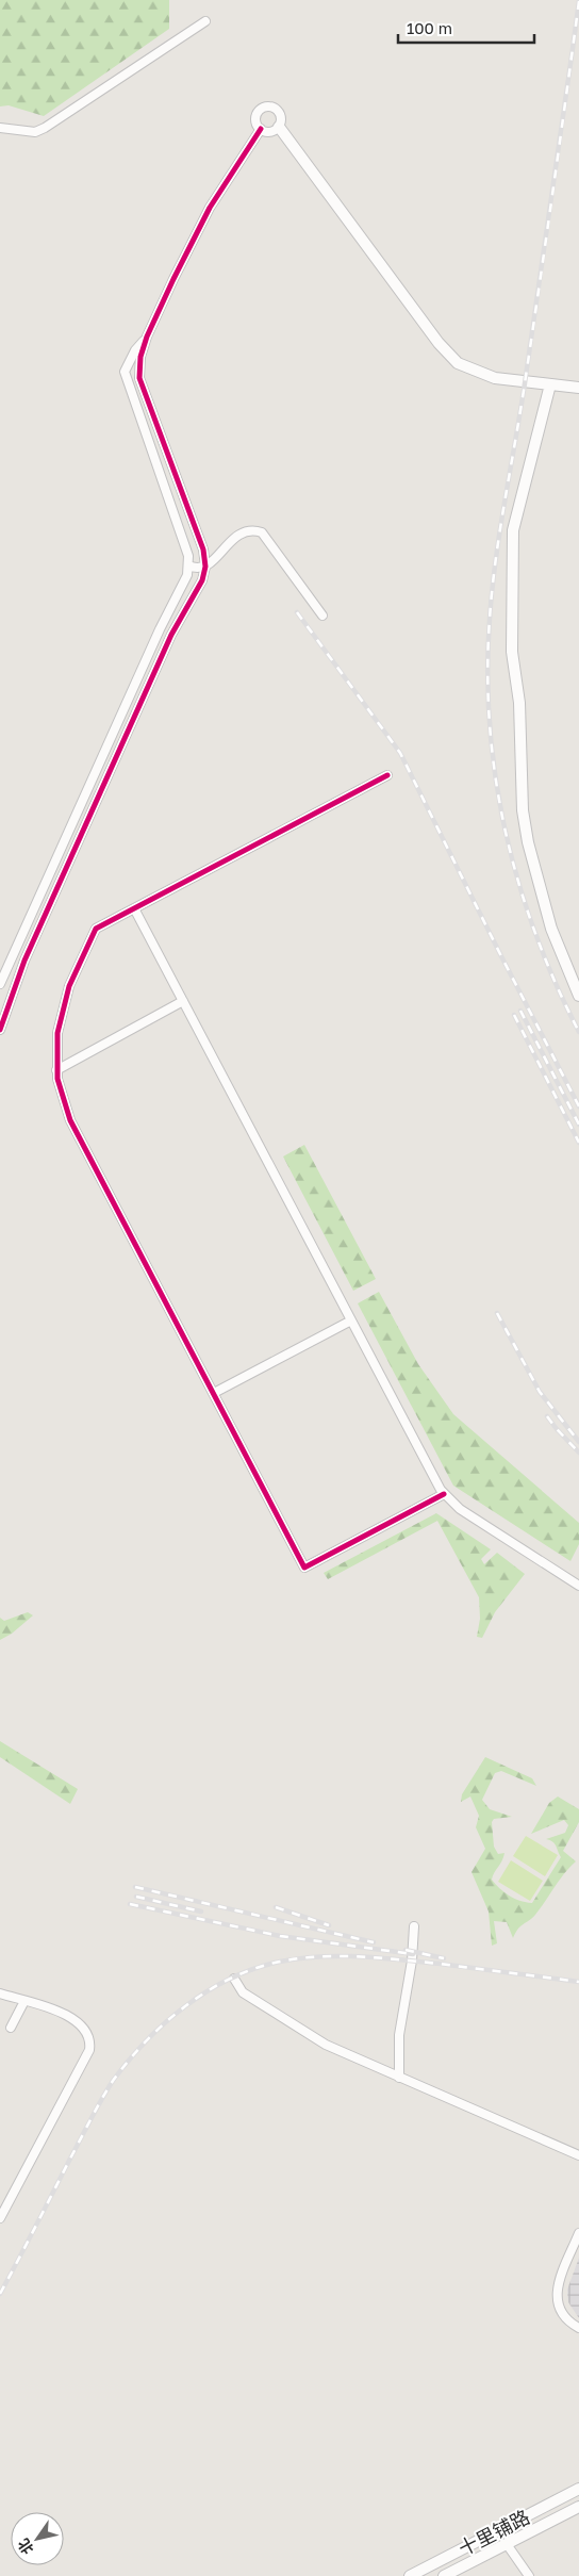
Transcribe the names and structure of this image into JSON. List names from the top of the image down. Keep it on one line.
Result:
{"streets":{"street":["十里铺路"]},"scale_bar":"100 m","north":"bottom left"}
